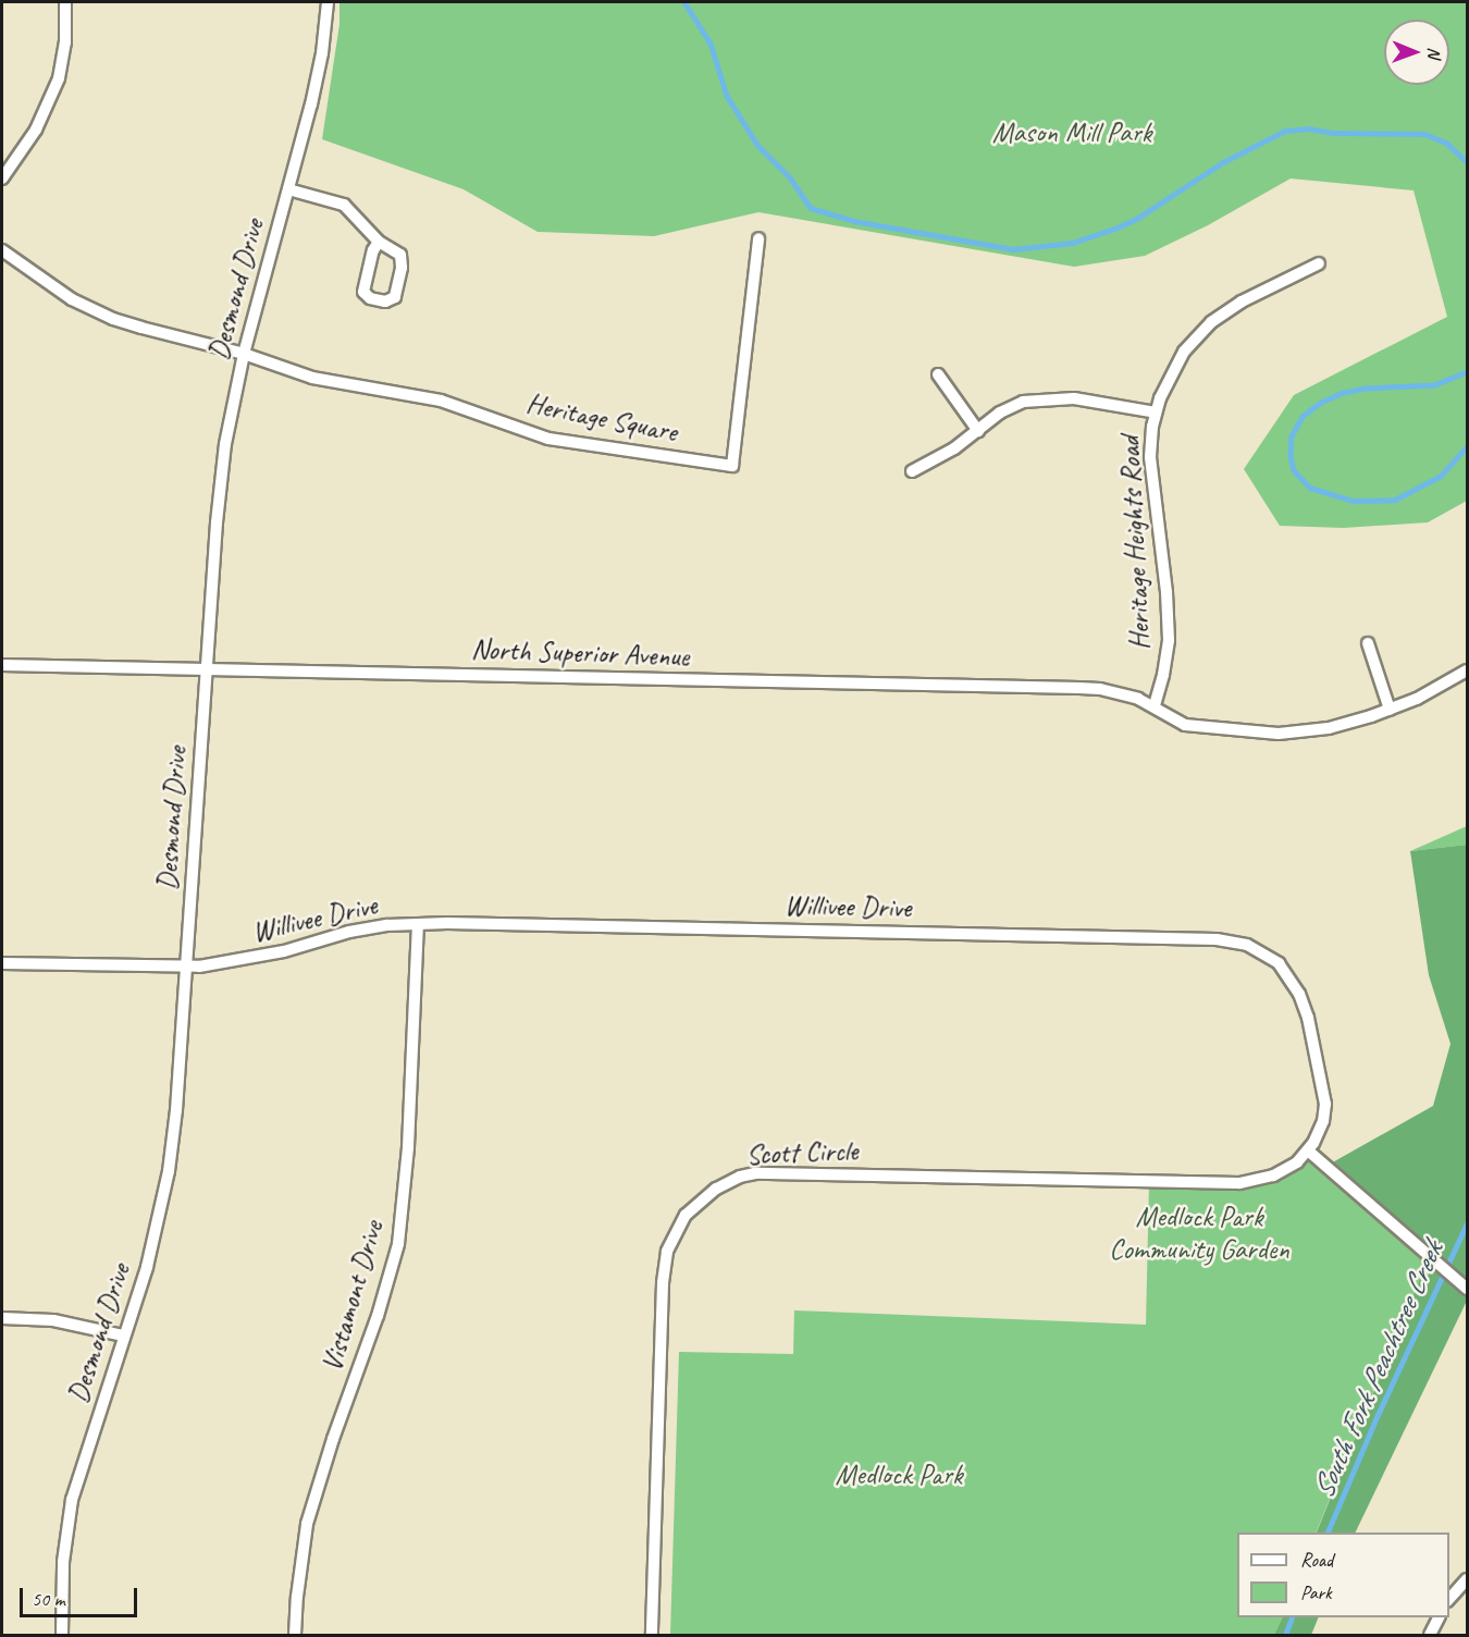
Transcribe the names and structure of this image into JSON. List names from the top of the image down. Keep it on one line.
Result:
{"streets":{"street":["Desmond Drive","Heritage Square","Heritage Heights Road","North Superior Avenue","Willivee Drive","Scott Circle","Vistamont Drive"]},"crossings":[["Desmond Drive","Heritage Square"],["Desmond Drive","North Superior Avenue"],["Desmond Drive","Willivee Drive"],["Heritage Heights Road","North Superior Avenue"],["Willivee Drive","Scott Circle"],["Willivee Drive","Vistamont Drive"]],"water":["South Fork Peachtree Creek"],"parks":["Mason Mill Park","Medlock Park Community Garden","Medlock Park"],"legend":["Road","Park"],"scale_bar":"50 m","north":"right"}
